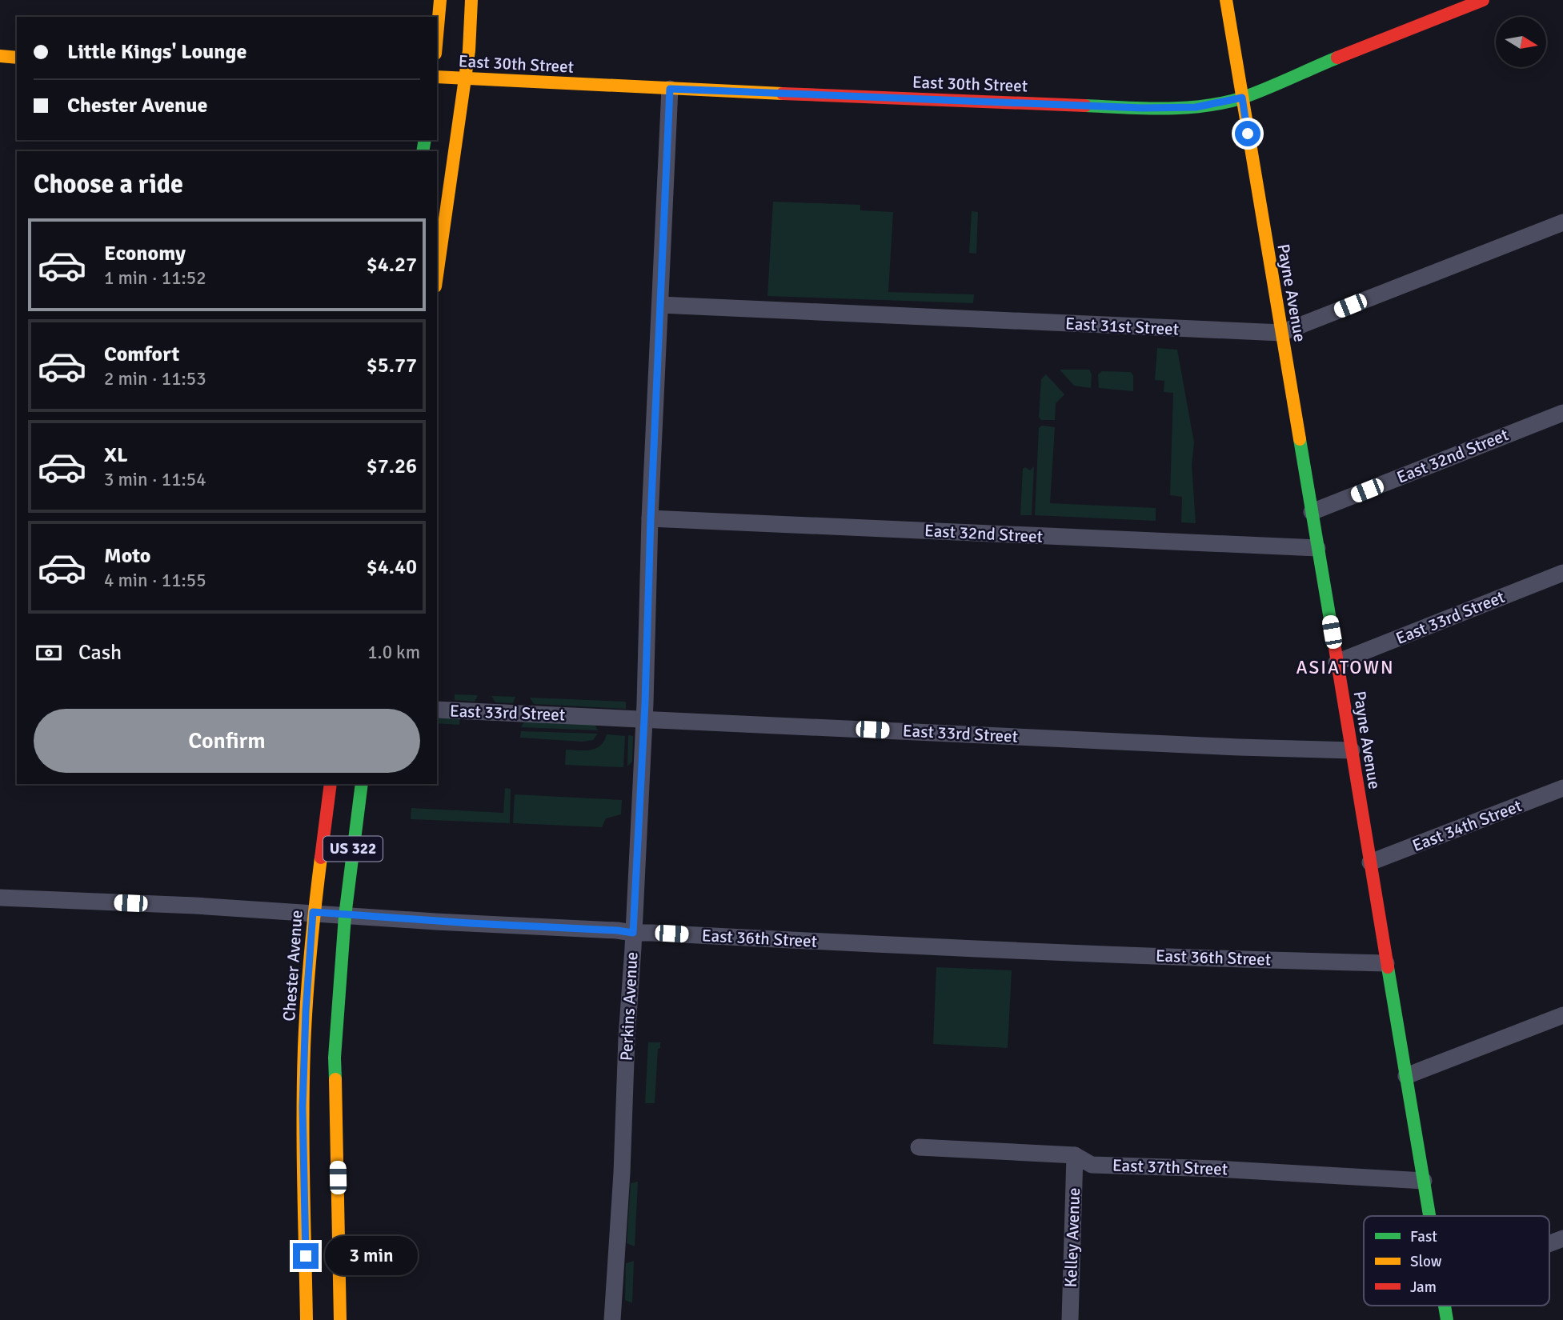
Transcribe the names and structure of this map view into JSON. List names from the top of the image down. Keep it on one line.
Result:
{"streets":{"main road":["East 30th Street","Payne Avenue","US 322","Chester Avenue"],"street":["East 31st Street","East 32nd Street","East 33rd Street","East 34th Street","East 36th Street","Perkins Avenue","East 37th Street","Kelley Avenue"]},"crossings":[["East 30th Street","Payne Avenue"],["East 30th Street","Perkins Avenue"],["Payne Avenue","East 31st Street"],["Payne Avenue","East 32nd Street"],["Payne Avenue","East 33rd Street"],["Payne Avenue","East 34th Street"],["Payne Avenue","East 36th Street"],["Payne Avenue","East 37th Street"],["East 31st Street","Perkins Avenue"],["East 32nd Street","Perkins Avenue"],["East 33rd Street","Perkins Avenue"],["US 322","East 36th Street"],["East 36th Street","Chester Avenue"],["East 36th Street","Perkins Avenue"],["East 37th Street","Kelley Avenue"]],"districts":["ASIATOWN"],"legend":["Fast","Slow","Jam"],"north":"right","page":{"banner":["Little Kings' Lounge","Chester Avenue"],"heading":"Choose a ride","list":[{"name":"Economy","note":"1 min · 11:52","value":"$4.27"},{"name":"Comfort","note":"2 min · 11:53","value":"$5.77"},{"name":"XL","note":"3 min · 11:54","value":"$7.26"},{"name":"Moto","note":"4 min · 11:55","value":"$4.40"}],"pay":["Cash","1.0 km"],"buttons":"Confirm","bubble":"3 min"}}
